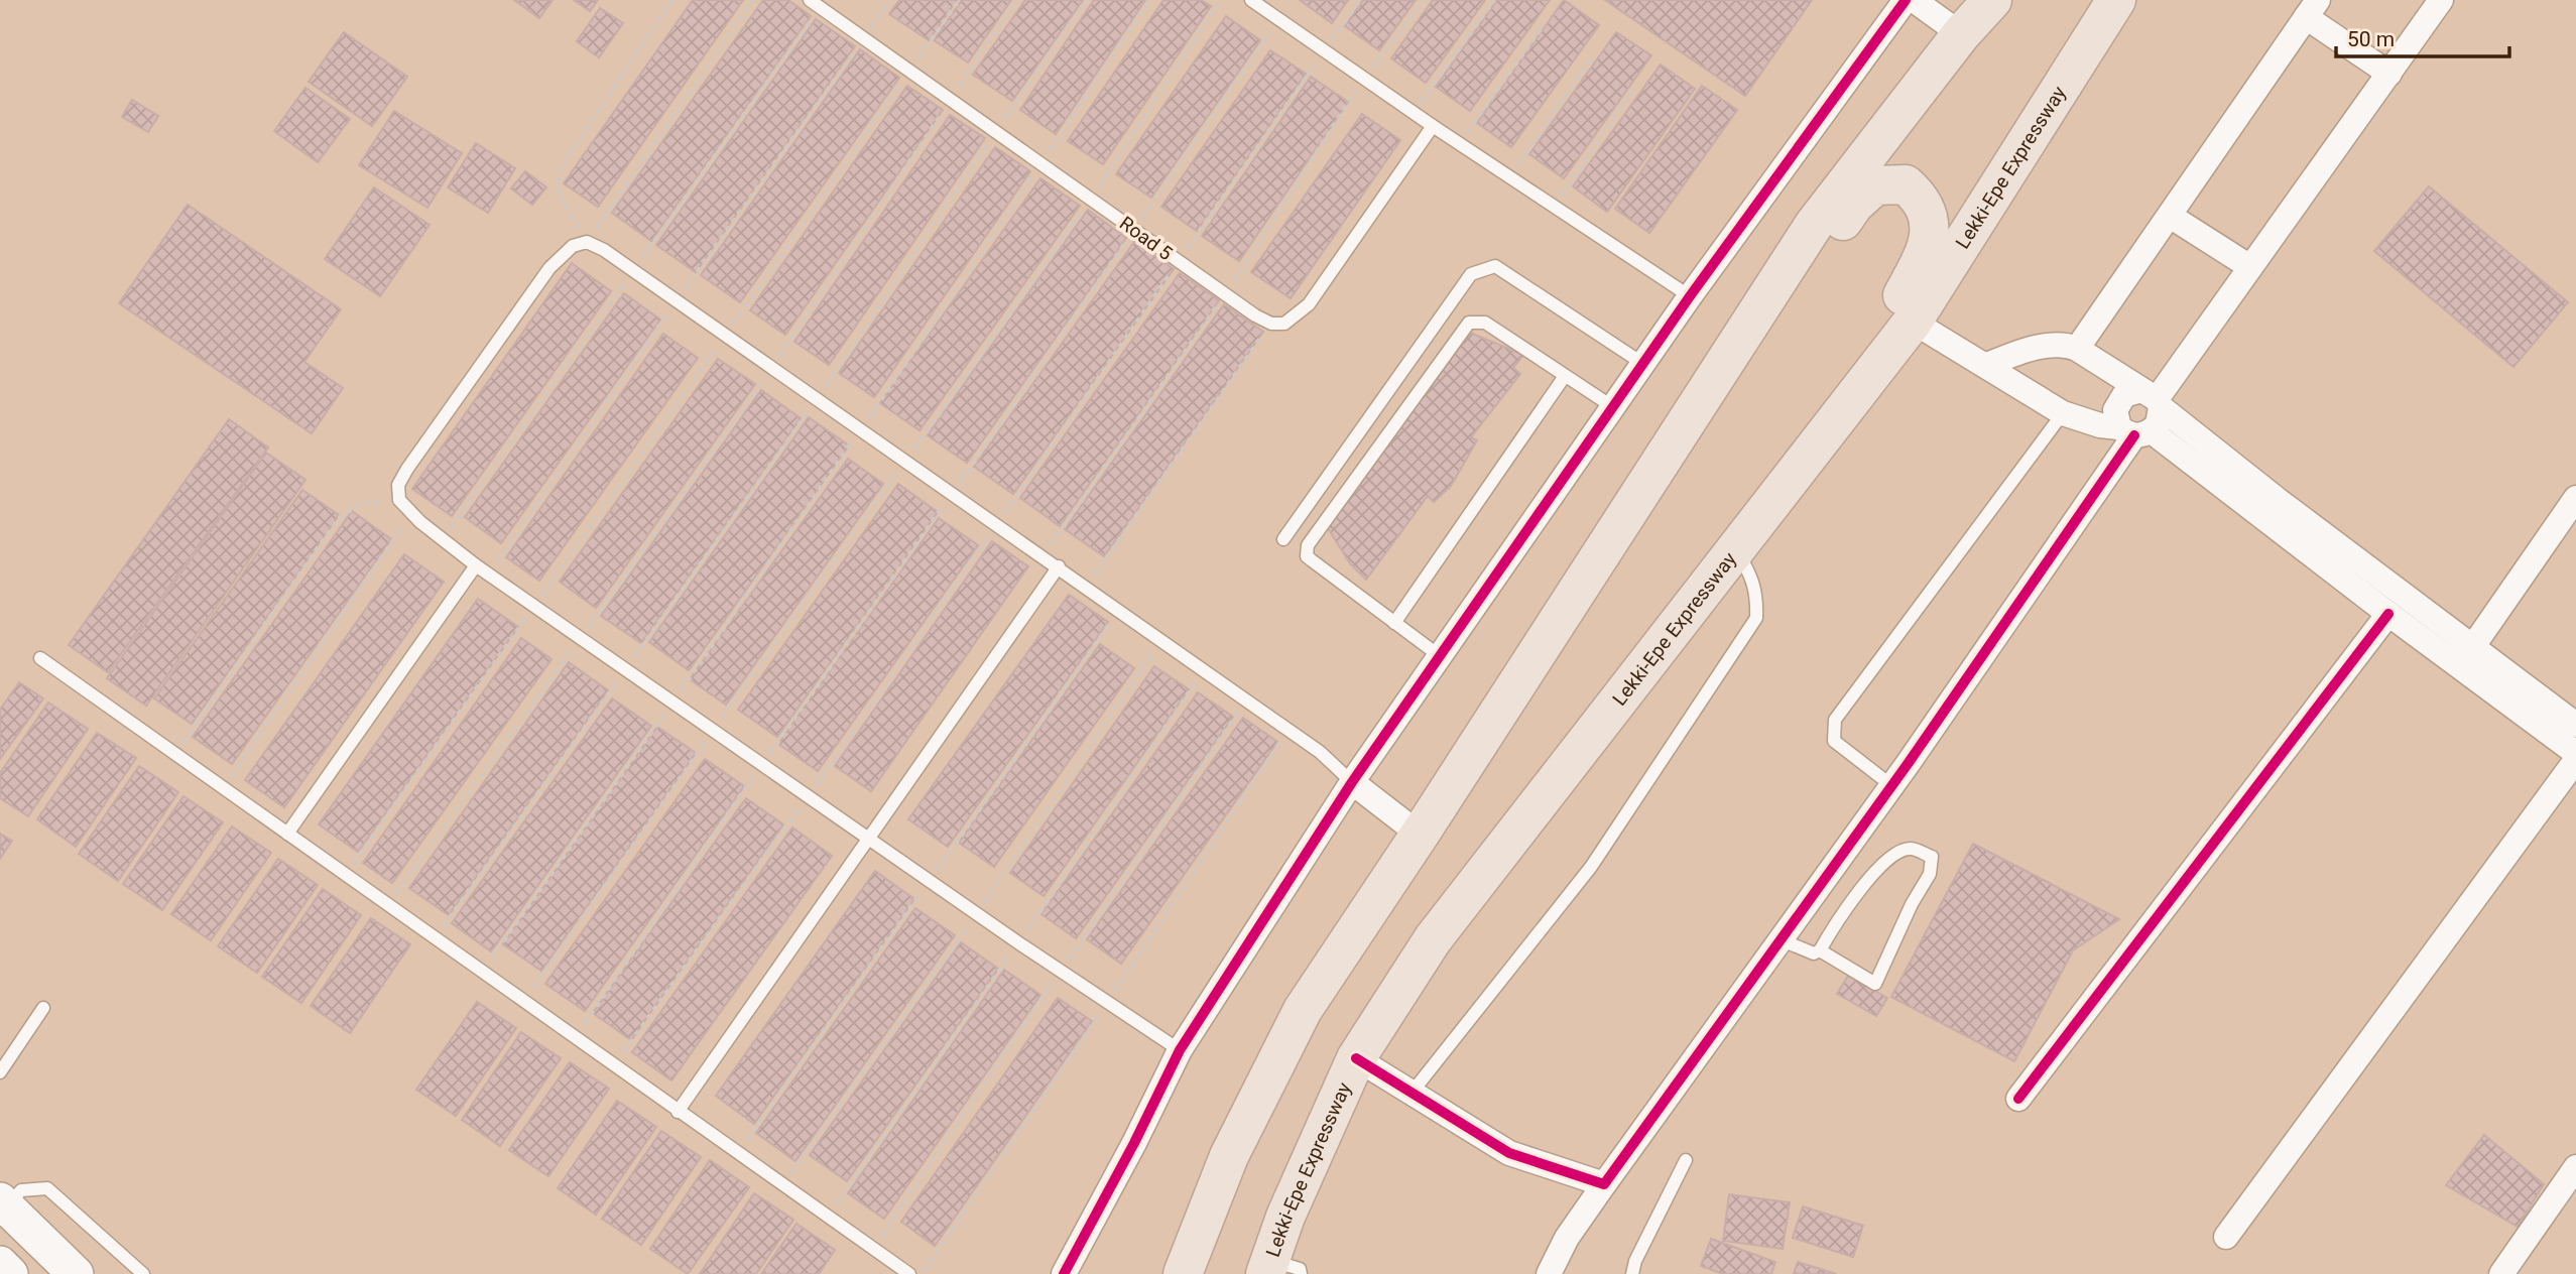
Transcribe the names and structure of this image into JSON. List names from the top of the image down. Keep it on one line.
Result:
{"streets":{"highway":["Lekki-Epe Expressway"],"lane":["Road 5"]},"scale_bar":"50 m"}
